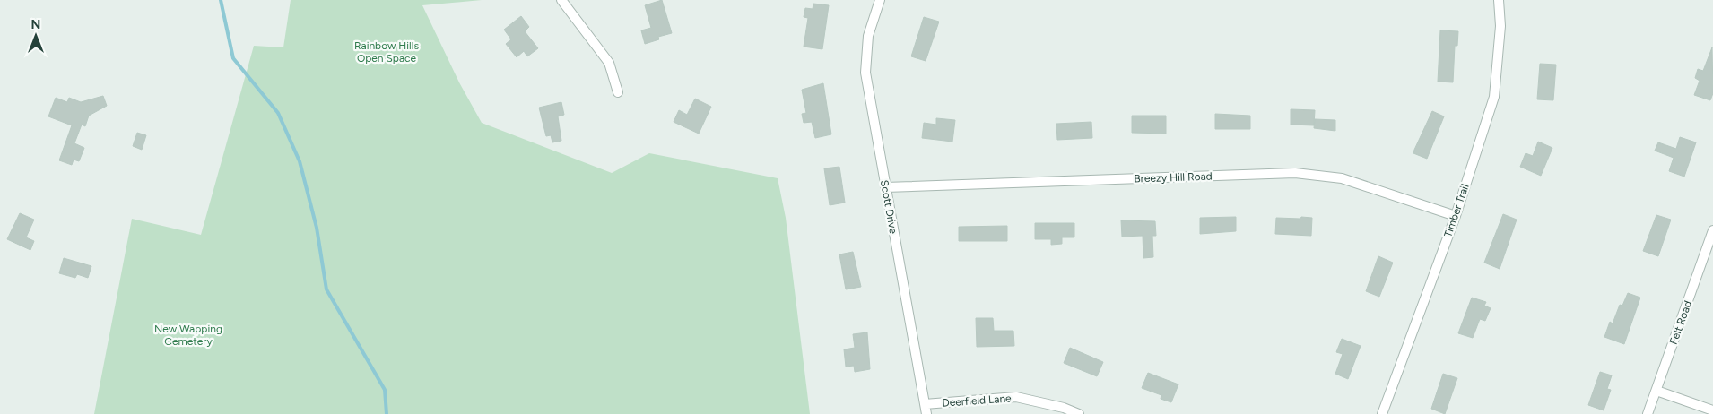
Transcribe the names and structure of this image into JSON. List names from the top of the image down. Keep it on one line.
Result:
{"streets":{"street":["Breezy Hill Road","Scott Drive","Timber Trail","Felt Road","Deerfield Lane"]},"crossings":[["Breezy Hill Road","Scott Drive"],["Breezy Hill Road","Timber Trail"],["Scott Drive","Deerfield Lane"]],"parks":["Rainbow Hills Open Space","New Wapping Cemetery"],"north":"top"}
